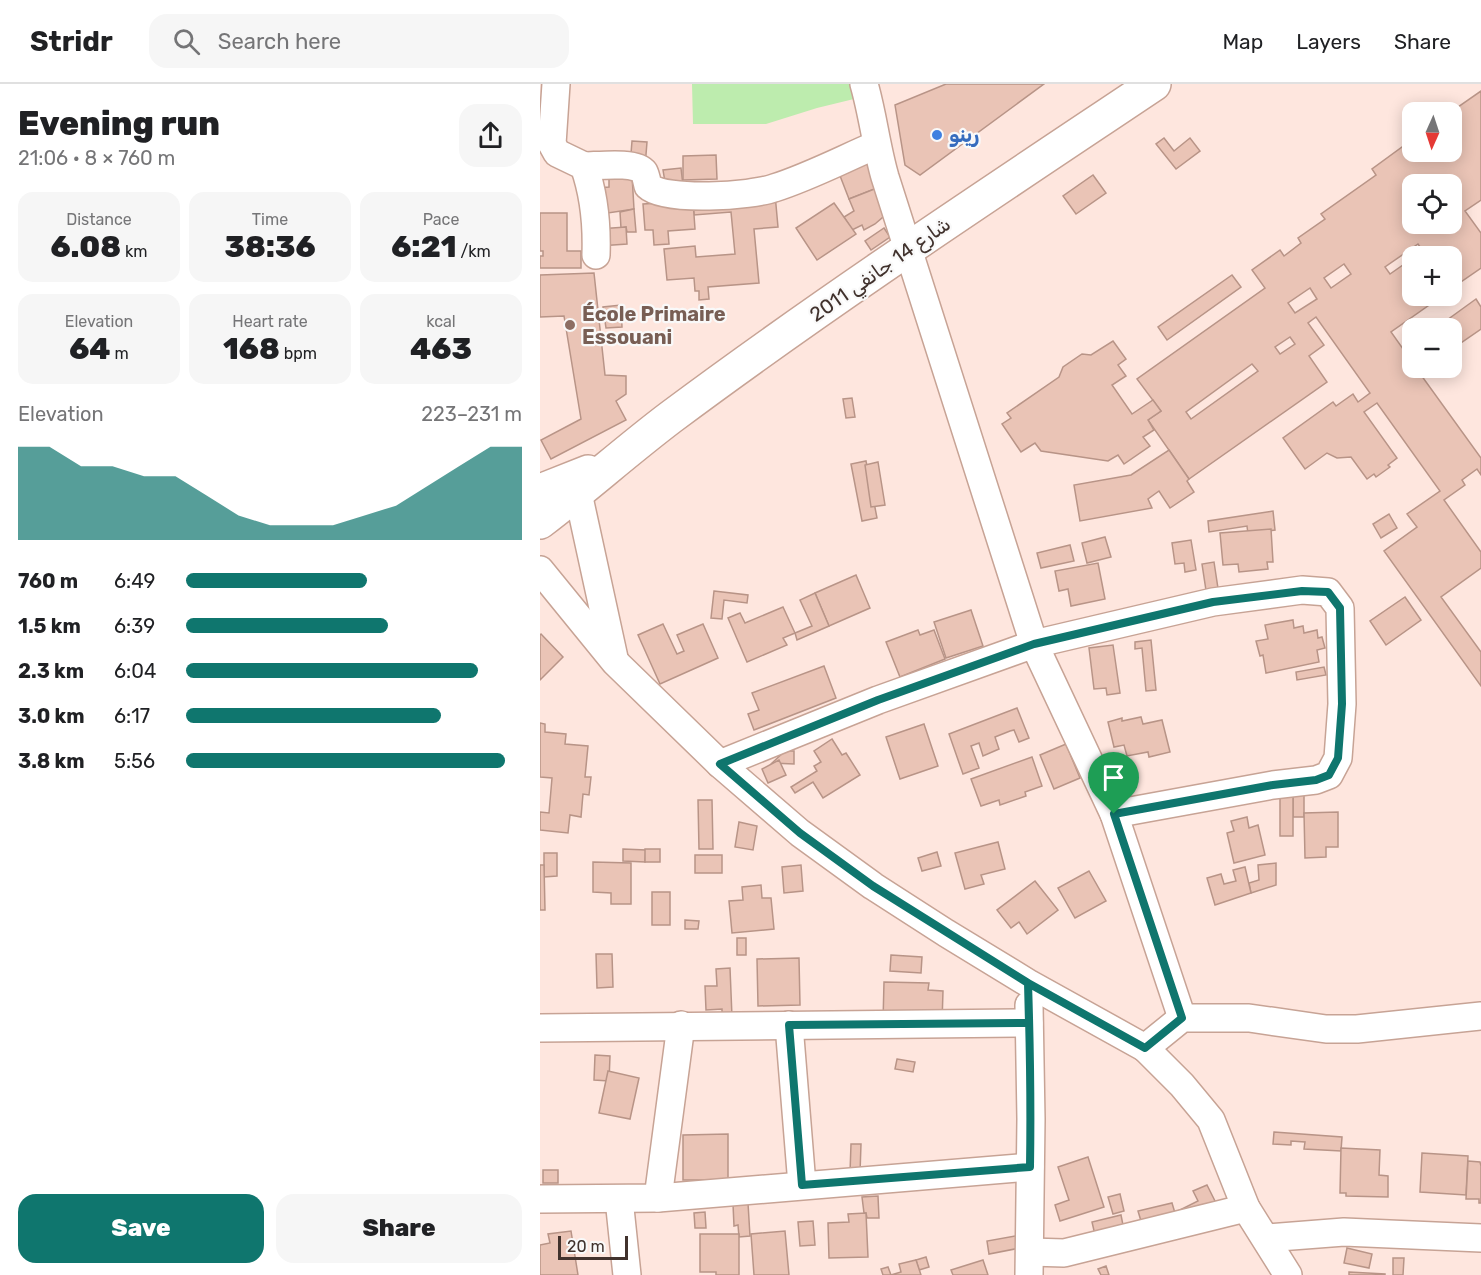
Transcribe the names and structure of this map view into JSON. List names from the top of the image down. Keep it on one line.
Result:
{"streets":{"main road":["شارع 14 جانفي 2011"]},"places":["رينو","École Primaire Essouani"],"scale_bar":"20 m","north":"bottom","page":{"header":"Stridr","search":"Search here","nav":["Map","Layers","Share"],"heading":["Evening run","21:06 · 8 × 760 m"],"map_buttons":["+","−"],"stats":[["Distance","6.08 km"],["Time","38:36"],["Pace","6:21 /km"],["Elevation","64 m"],["Heart rate","168 bpm"],["kcal","463"]],"chart":["Elevation","223–231 m"],"list":[{"name":"760 m","note":"6:49"},{"name":"1.5 km","note":"6:39"},{"name":"2.3 km","note":"6:04"},{"name":"3.0 km","note":"6:17"},{"name":"3.8 km","note":"5:56"}],"buttons":["Save","Share"],"scale":"20 m"}}
